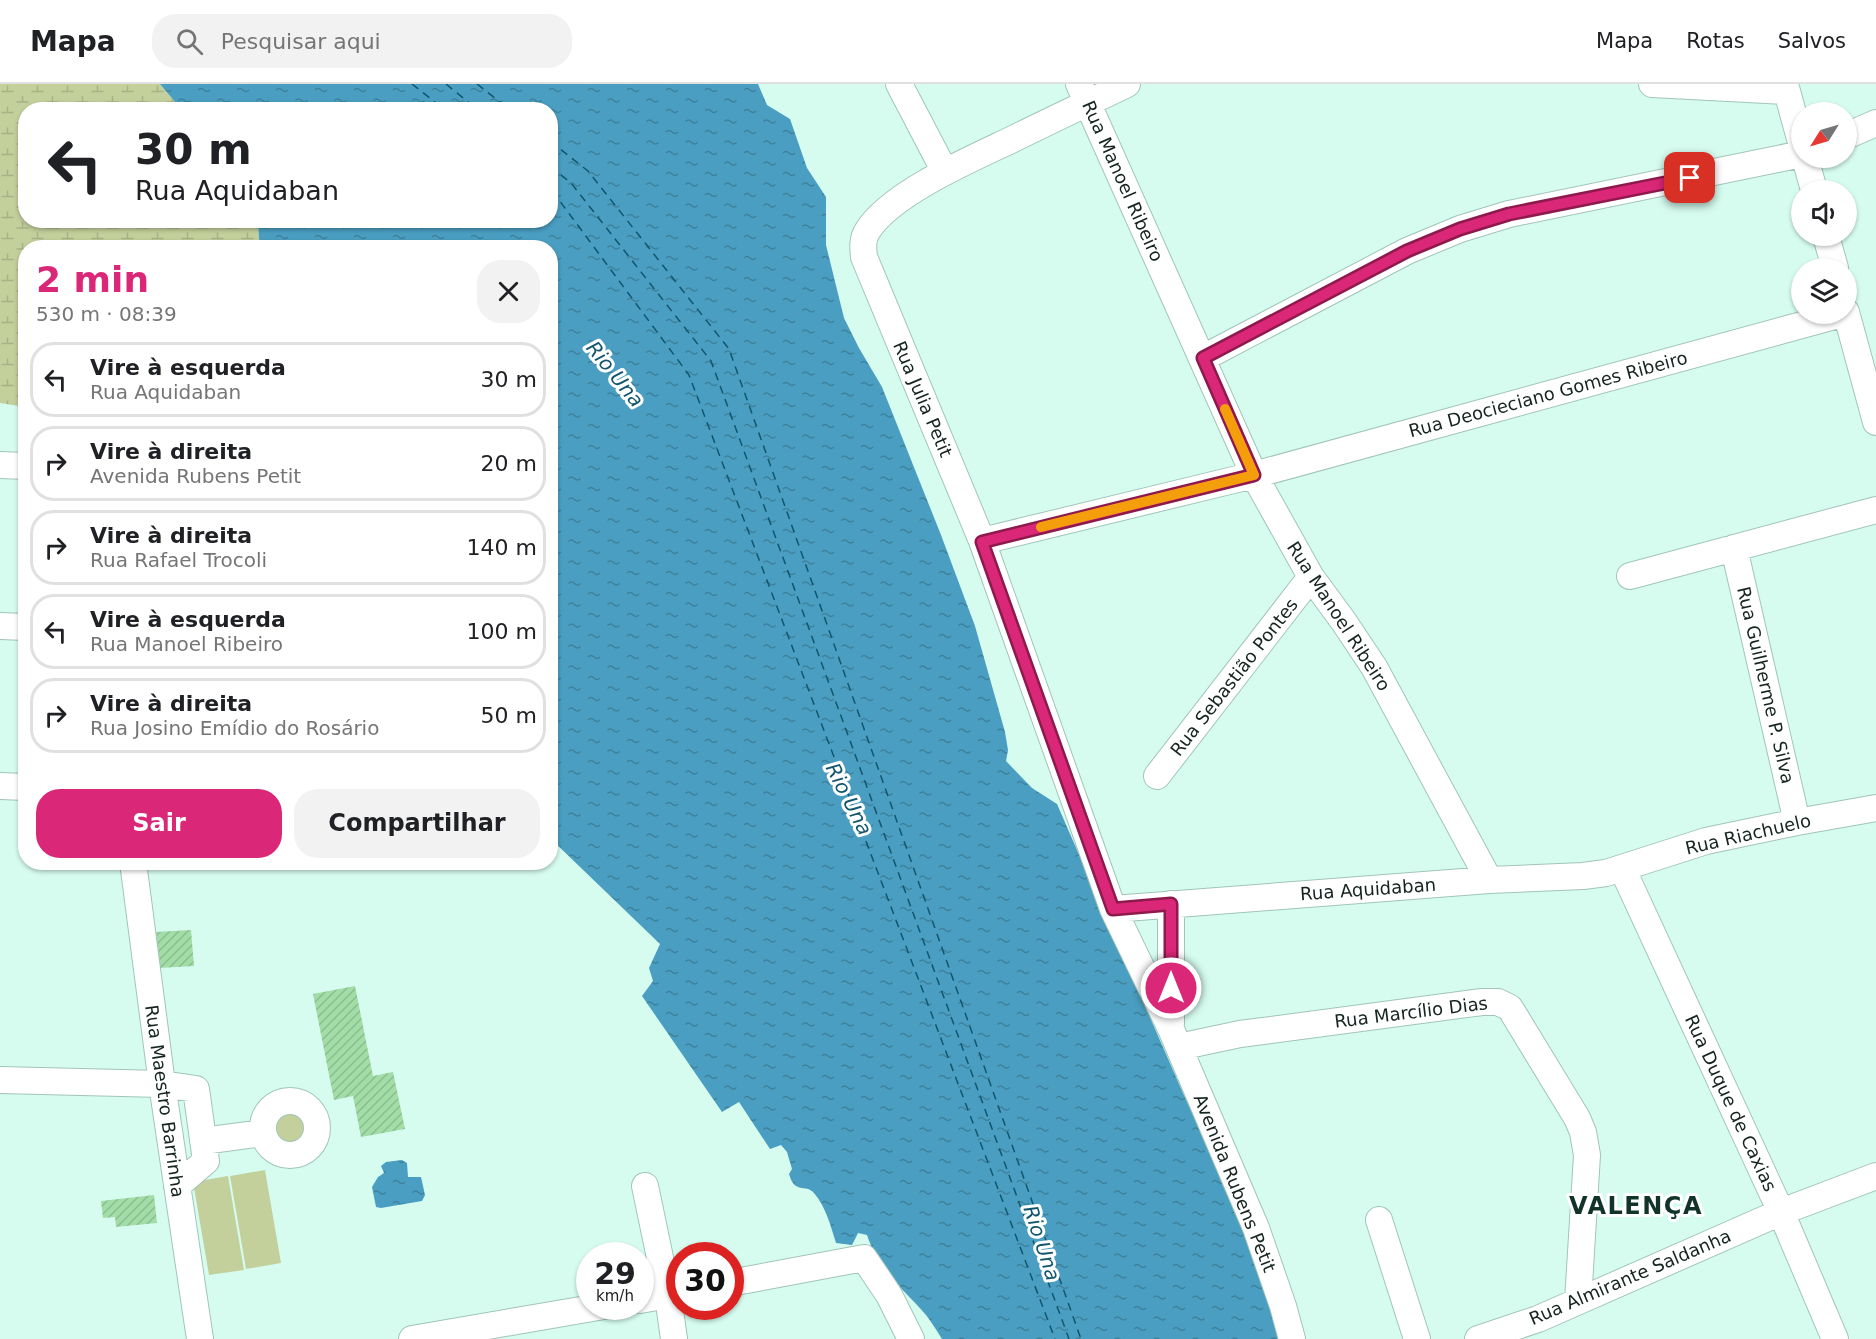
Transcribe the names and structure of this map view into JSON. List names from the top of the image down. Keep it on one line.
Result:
{"streets":{"street":["Rua Manoel Ribeiro","Rua Deocieciano Gomes Ribeiro","Rua Julia Petit","Rua Sebastião Pontes","Rua Guilherme P. Silva","Rua Riachuelo","Rua Aquidaban","Rua Marcílio Dias","Rua Maestro Barrinha","Rua Duque de Caxias","Avenida Rubens Petit","Rua Almirante Saldanha"]},"crossings":[["Rua Manoel Ribeiro","Rua Deocieciano Gomes Ribeiro"],["Rua Manoel Ribeiro","Rua Sebastião Pontes"],["Rua Manoel Ribeiro","Rua Aquidaban"],["Rua Deocieciano Gomes Ribeiro","Rua Julia Petit"],["Rua Deocieciano Gomes Ribeiro","Avenida Rubens Petit"],["Rua Julia Petit","Avenida Rubens Petit"],["Rua Guilherme P. Silva","Rua Riachuelo"],["Rua Riachuelo","Rua Aquidaban"],["Rua Riachuelo","Rua Duque de Caxias"],["Rua Aquidaban","Rua Duque de Caxias"],["Rua Aquidaban","Avenida Rubens Petit"],["Rua Marcílio Dias","Avenida Rubens Petit"],["Rua Marcílio Dias","Rua Almirante Saldanha"],["Rua Duque de Caxias","Rua Almirante Saldanha"]],"districts":["VALENÇA"],"water":["Rio Una"],"north":"bottom left","page":{"header":"Mapa","search":"Pesquisar aqui","nav":["Mapa","Rotas","Salvos"],"turn":["30 m","Rua Aquidaban"],"heading":["2 min","530 m · 08:39"],"list":[{"name":"Vire à esquerda","note":"Rua Aquidaban","value":"30 m"},{"name":"Vire à direita","note":"Avenida Rubens Petit","value":"20 m"},{"name":"Vire à direita","note":"Rua Rafael Trocoli","value":"140 m"},{"name":"Vire à esquerda","note":"Rua Manoel Ribeiro","value":"100 m"},{"name":"Vire à direita","note":"Rua Josino Emídio do Rosário","value":"50 m"}],"buttons":["Sair","Compartilhar"],"speed":"29 km/h","limit":"30"}}
